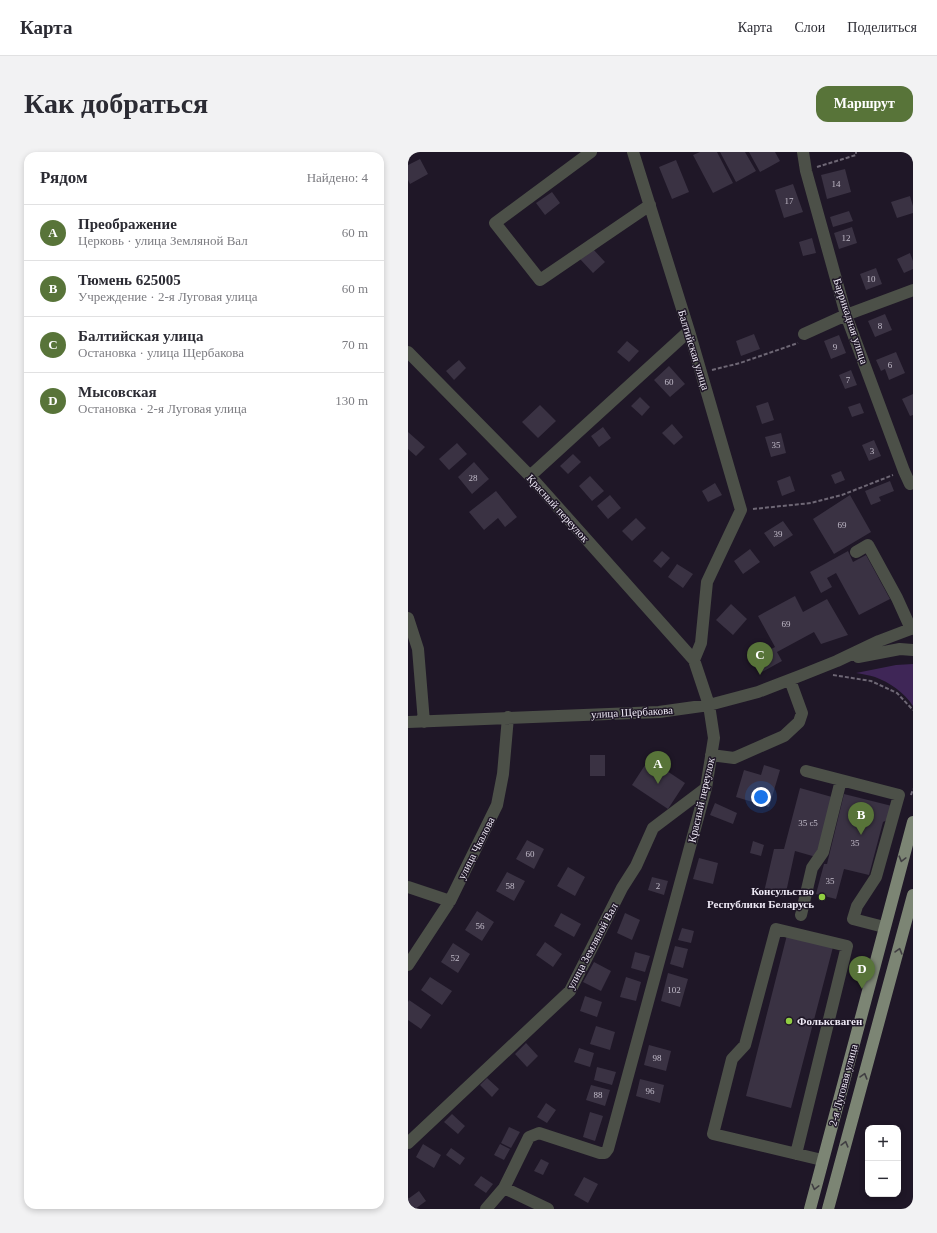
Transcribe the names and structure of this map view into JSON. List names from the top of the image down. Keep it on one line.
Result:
{"streets":{"main road":["2-я Луговая улица"],"street":["Баррикадная улица","Балтийская улица","Красный переулок","улица Щербакова","улица Чкалова","улица Земляной Вал"]},"crossings":[["Красный переулок","улица Щербакова"],["Красный переулок","улица Земляной Вал"],["улица Щербакова","улица Чкалова"]],"places":["Консульство Республики Беларусь","Фольксваген"],"house_numbers":["14","17","12","10","8","9","6","7","60","35","3","28","69","39","69","35 с5","35","60","35","58","2","56","52","102","98","96","88"],"page":{"header":"Карта","nav":["Карта","Слои","Поделиться"],"buttons":"Маршрут","title":"Как добраться","heading":["Рядом","Найдено: 4"],"list":[{"mark":"A","name":"Преображение","note":"Церковь · улица Земляной Вал","value":"60 m"},{"mark":"B","name":"Тюмень 625005","note":"Учреждение · 2-я Луговая улица","value":"60 m"},{"mark":"C","name":"Балтийская улица","note":"Остановка · улица Щербакова","value":"70 m"},{"mark":"D","name":"Мысовская","note":"Остановка · 2-я Луговая улица","value":"130 m"}],"pins":["C","A","B","D"],"map_buttons":["+","−"]}}
